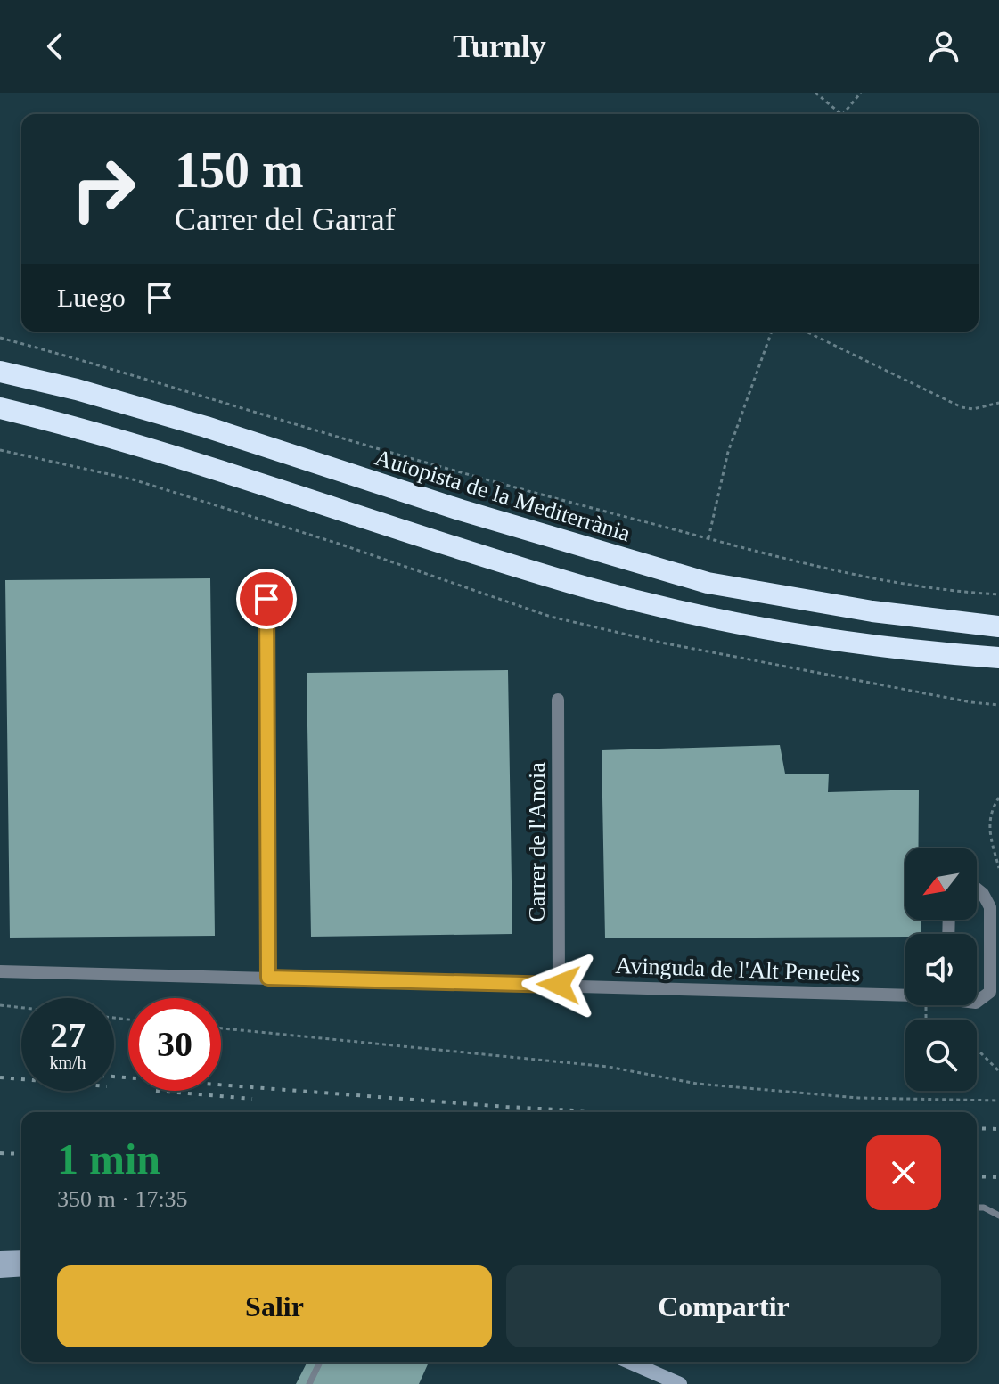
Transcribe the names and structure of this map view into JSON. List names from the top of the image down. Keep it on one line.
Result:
{"streets":{"highway":["Autopista de la Mediterrània"],"street":["Carrer de l'Anoia","Avinguda de l'Alt Penedès"]},"crossings":[["Carrer de l'Anoia","Avinguda de l'Alt Penedès"]],"north":"bottom left","page":{"header":"Turnly","turn":["150 m","Carrer del Garraf"],"then":"Luego","speed":"27 km/h","limit":"30","heading":["1 min","350 m · 17:35"],"buttons":["Salir","Compartir"]}}
